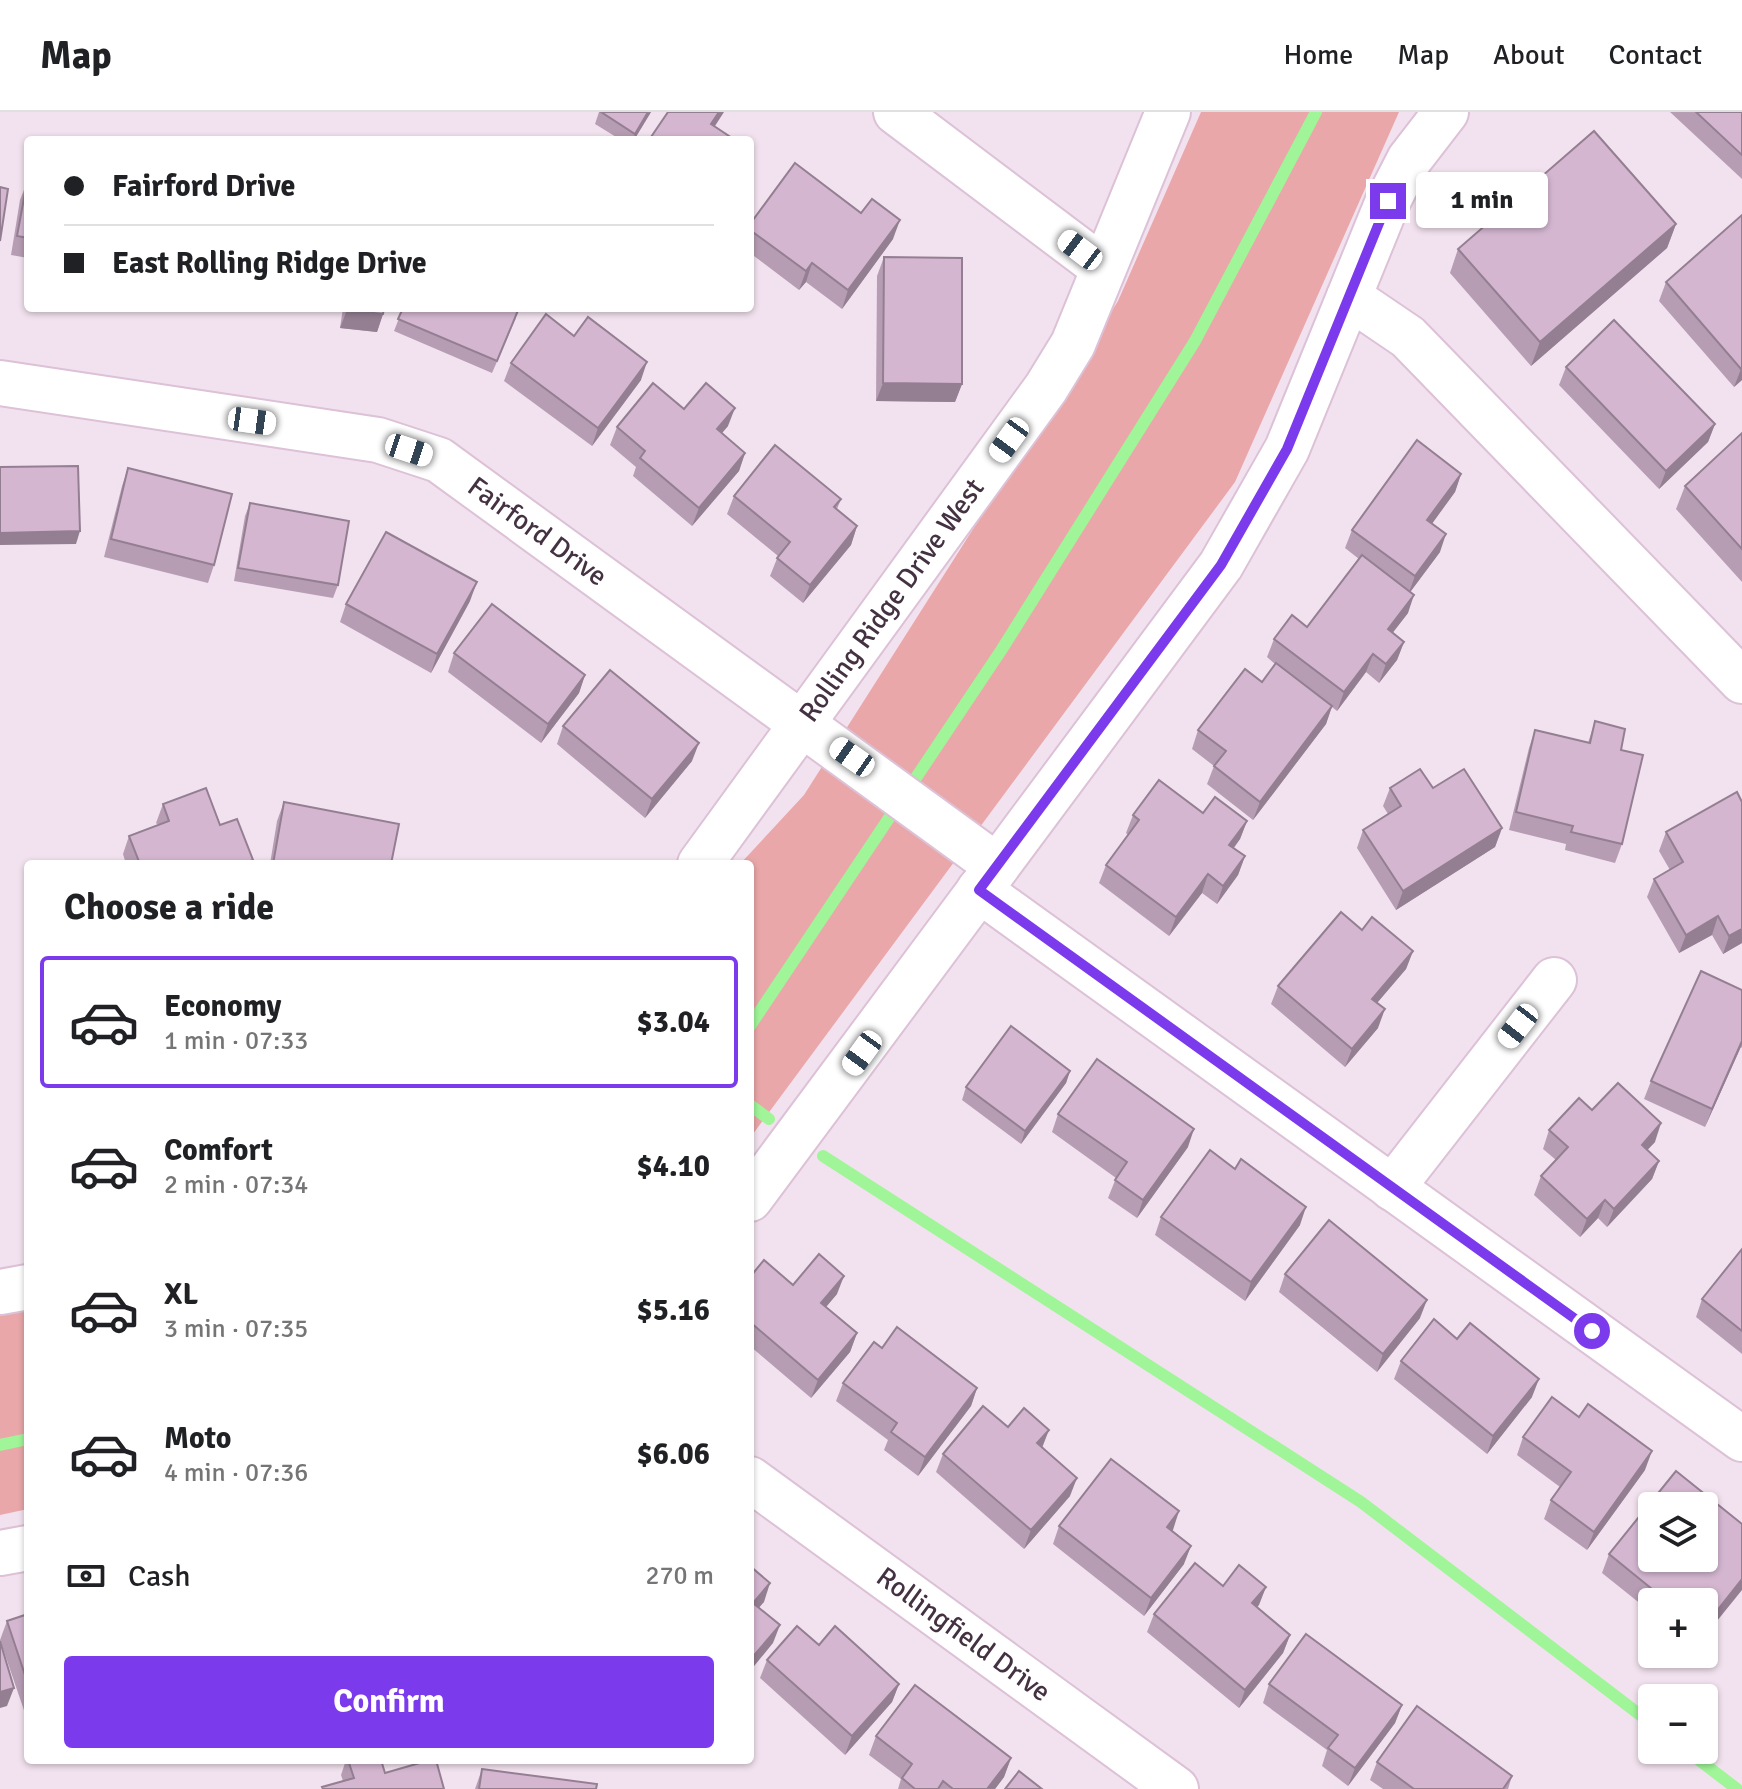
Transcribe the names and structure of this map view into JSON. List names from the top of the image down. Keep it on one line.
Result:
{"streets":{"street":["Fairford Drive","Rolling Ridge Drive West","Rollingfield Drive"]},"crossings":[["Fairford Drive","Rolling Ridge Drive West"]],"page":{"header":"Map","nav":["Home","Map","About","Contact"],"banner":["Fairford Drive","East Rolling Ridge Drive"],"bubble":"1 min","heading":"Choose a ride","list":[{"name":"Economy","note":"1 min · 07:33","value":"$3.04"},{"name":"Comfort","note":"2 min · 07:34","value":"$4.10"},{"name":"XL","note":"3 min · 07:35","value":"$5.16"},{"name":"Moto","note":"4 min · 07:36","value":"$6.06"}],"map_buttons":["+","−"],"pay":["Cash","270 m"],"buttons":"Confirm"}}
